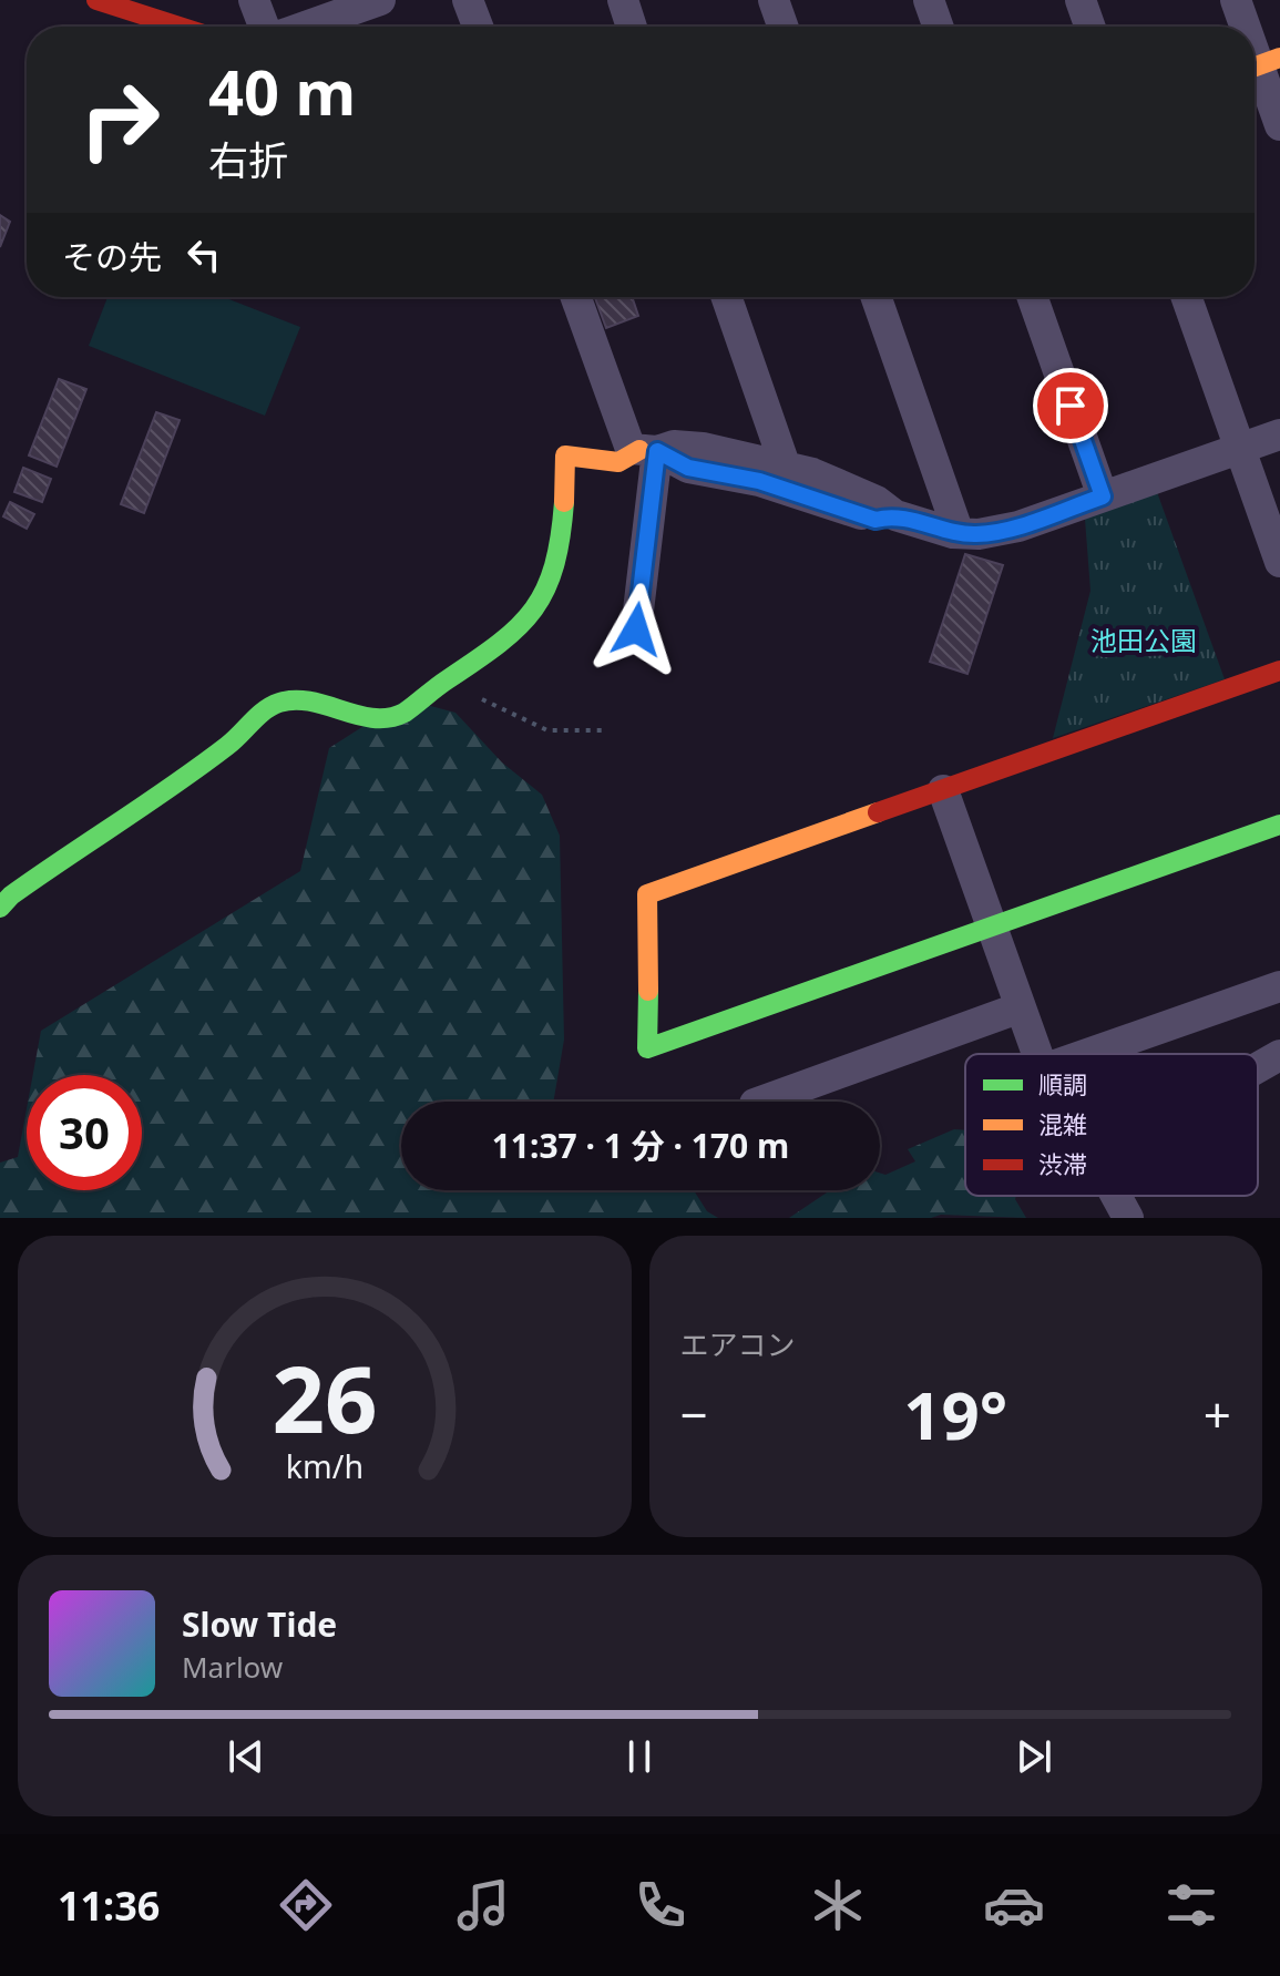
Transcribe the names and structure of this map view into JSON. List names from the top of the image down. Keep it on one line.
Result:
{"parks":["池田公園"],"legend":["順調","混雑","渋滞"],"page":{"turn":["40 m","右折"],"then":"その先","limit":"30","trip":"11:37 · 1 分 · 170 m","tile":"エアコン","heat":["−","19°","+"],"song":["Slow Tide","Marlow"],"tabs":"11:36","gauge":["26","km/h"]}}
